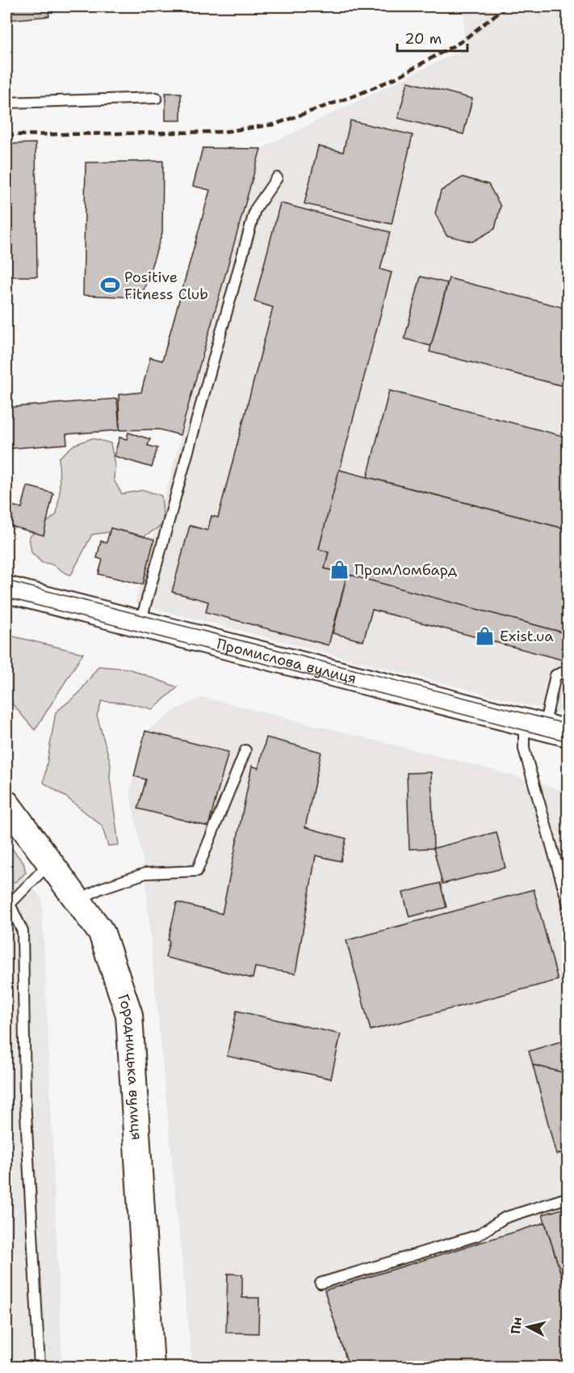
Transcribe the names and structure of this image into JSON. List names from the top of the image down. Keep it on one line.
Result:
{"streets":{"street":["Промислова вулиця","Городницька вулиця"]},"places":{"sports":["Positive Fitness Club"],"shop":["ПромЛомбард","Exist.ua"]},"scale_bar":"20 m","north":"left"}
